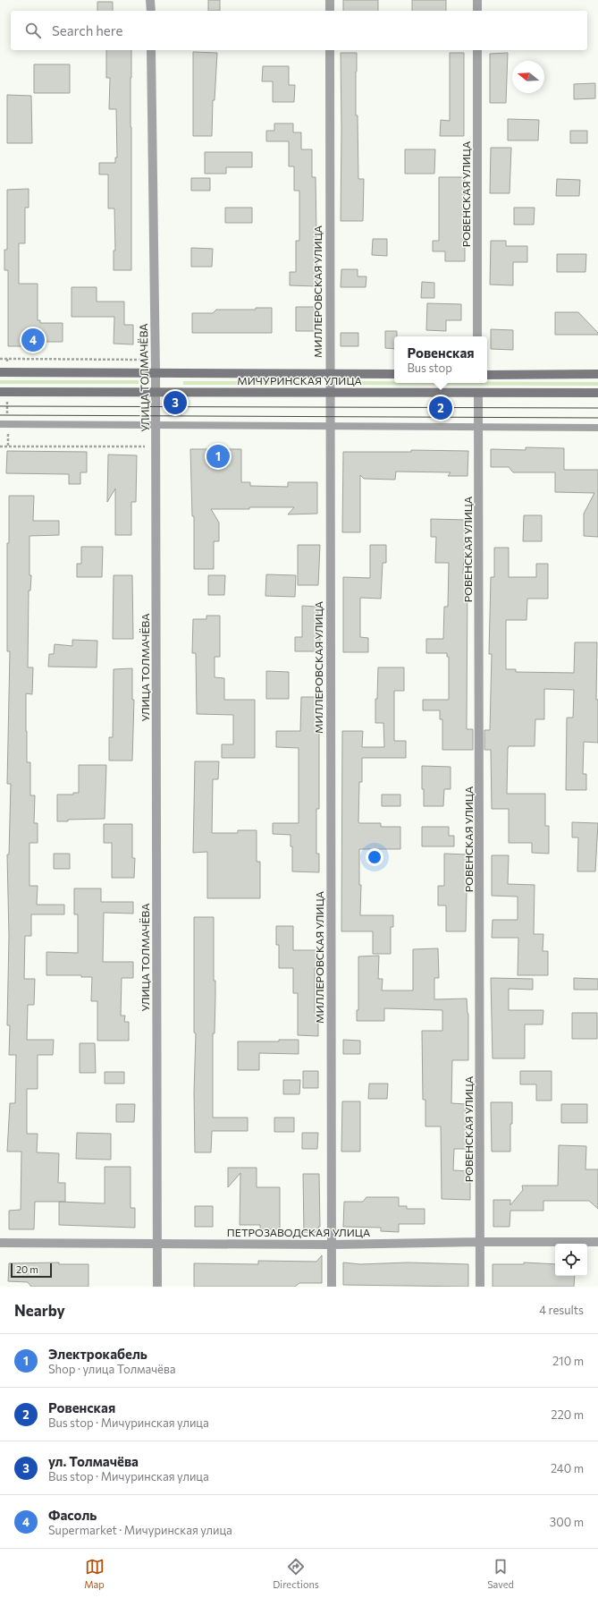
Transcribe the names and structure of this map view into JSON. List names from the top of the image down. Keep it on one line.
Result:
{"streets":{"main road":["МИЧУРИНСКАЯ УЛИЦА"],"street":["РОВЕНСКАЯ УЛИЦА","МИЛЛЕРОВСКАЯ УЛИЦА","УЛИЦА ТОЛМАЧЁВА","ПЕТРОЗАВОДСКАЯ УЛИЦА"]},"crossings":[["РОВЕНСКАЯ УЛИЦА","МИЧУРИНСКАЯ УЛИЦА"],["РОВЕНСКАЯ УЛИЦА","ПЕТРОЗАВОДСКАЯ УЛИЦА"],["МИЛЛЕРОВСКАЯ УЛИЦА","МИЧУРИНСКАЯ УЛИЦА"],["МИЛЛЕРОВСКАЯ УЛИЦА","ПЕТРОЗАВОДСКАЯ УЛИЦА"],["УЛИЦА ТОЛМАЧЁВА","МИЧУРИНСКАЯ УЛИЦА"],["УЛИЦА ТОЛМАЧЁВА","ПЕТРОЗАВОДСКАЯ УЛИЦА"]],"scale_bar":"20 m","north":"left","page":{"search":"Search here","pins":["4","3","2","1"],"popup":["Ровенская","Bus stop"],"scale":"20 m","heading":["Nearby","4 results"],"list":[{"mark":"1","name":"Электрокабель","note":"Shop · улица Толмачёва","value":"210 m"},{"mark":"2","name":"Ровенская","note":"Bus stop · Мичуринская улица","value":"220 m"},{"mark":"3","name":"ул. Толмачёва","note":"Bus stop · Мичуринская улица","value":"240 m"},{"mark":"4","name":"Фасоль","note":"Supermarket · Мичуринская улица","value":"300 m"}],"nav":["Map","Directions","Saved"]}}
